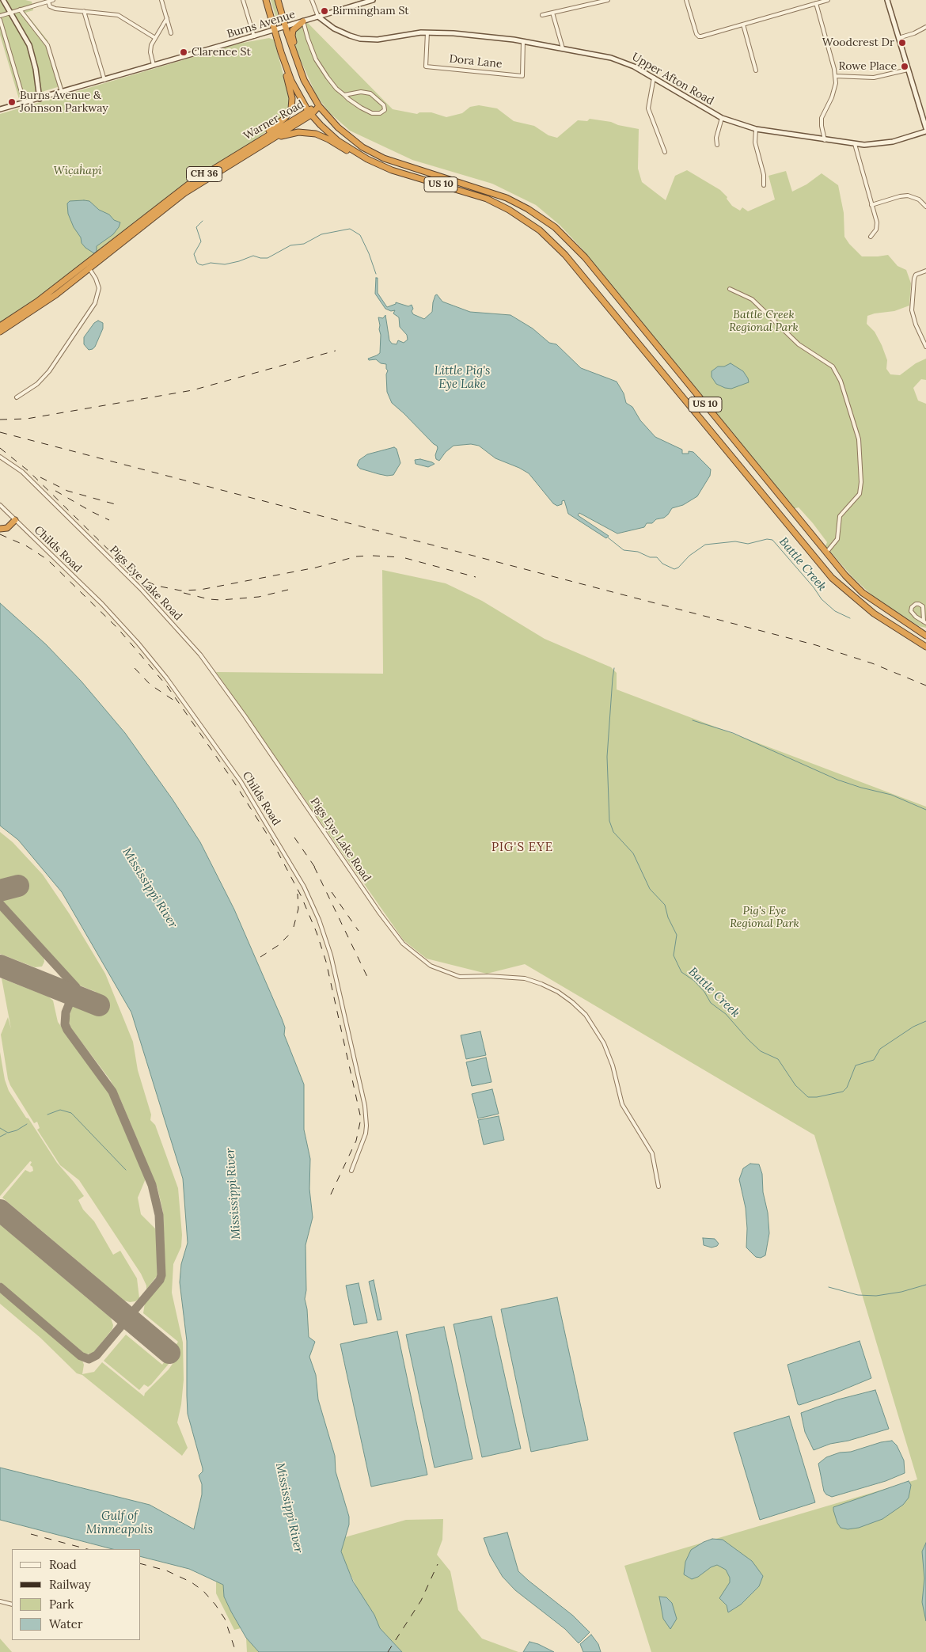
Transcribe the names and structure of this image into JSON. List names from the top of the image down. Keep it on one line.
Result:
{"streets":{"highway":["Warner Road","CH 36","US 10"],"street":["Burns Avenue","Dora Lane","Upper Afton Road","Childs Road","Pigs Eye Lake Road"]},"crossings":[["Burns Avenue","Upper Afton Road"],["Burns Avenue","US 10"],["Dora Lane","Upper Afton Road"],["Warner Road","US 10"]],"districts":["PIG'S EYE"],"water":["Little Pig's Eye Lake","Battle Creek","Mississippi River","Gulf of Minneapolis"],"parks":["Wic̣aḣapi","Battle Creek Regional Park","Pig's Eye Regional Park"],"places":["Birmingham St","Woodcrest Dr","Clarence St","Rowe Place","Burns Avenue & Johnson Parkway"],"legend":["Road","Railway","Park","Water"]}
